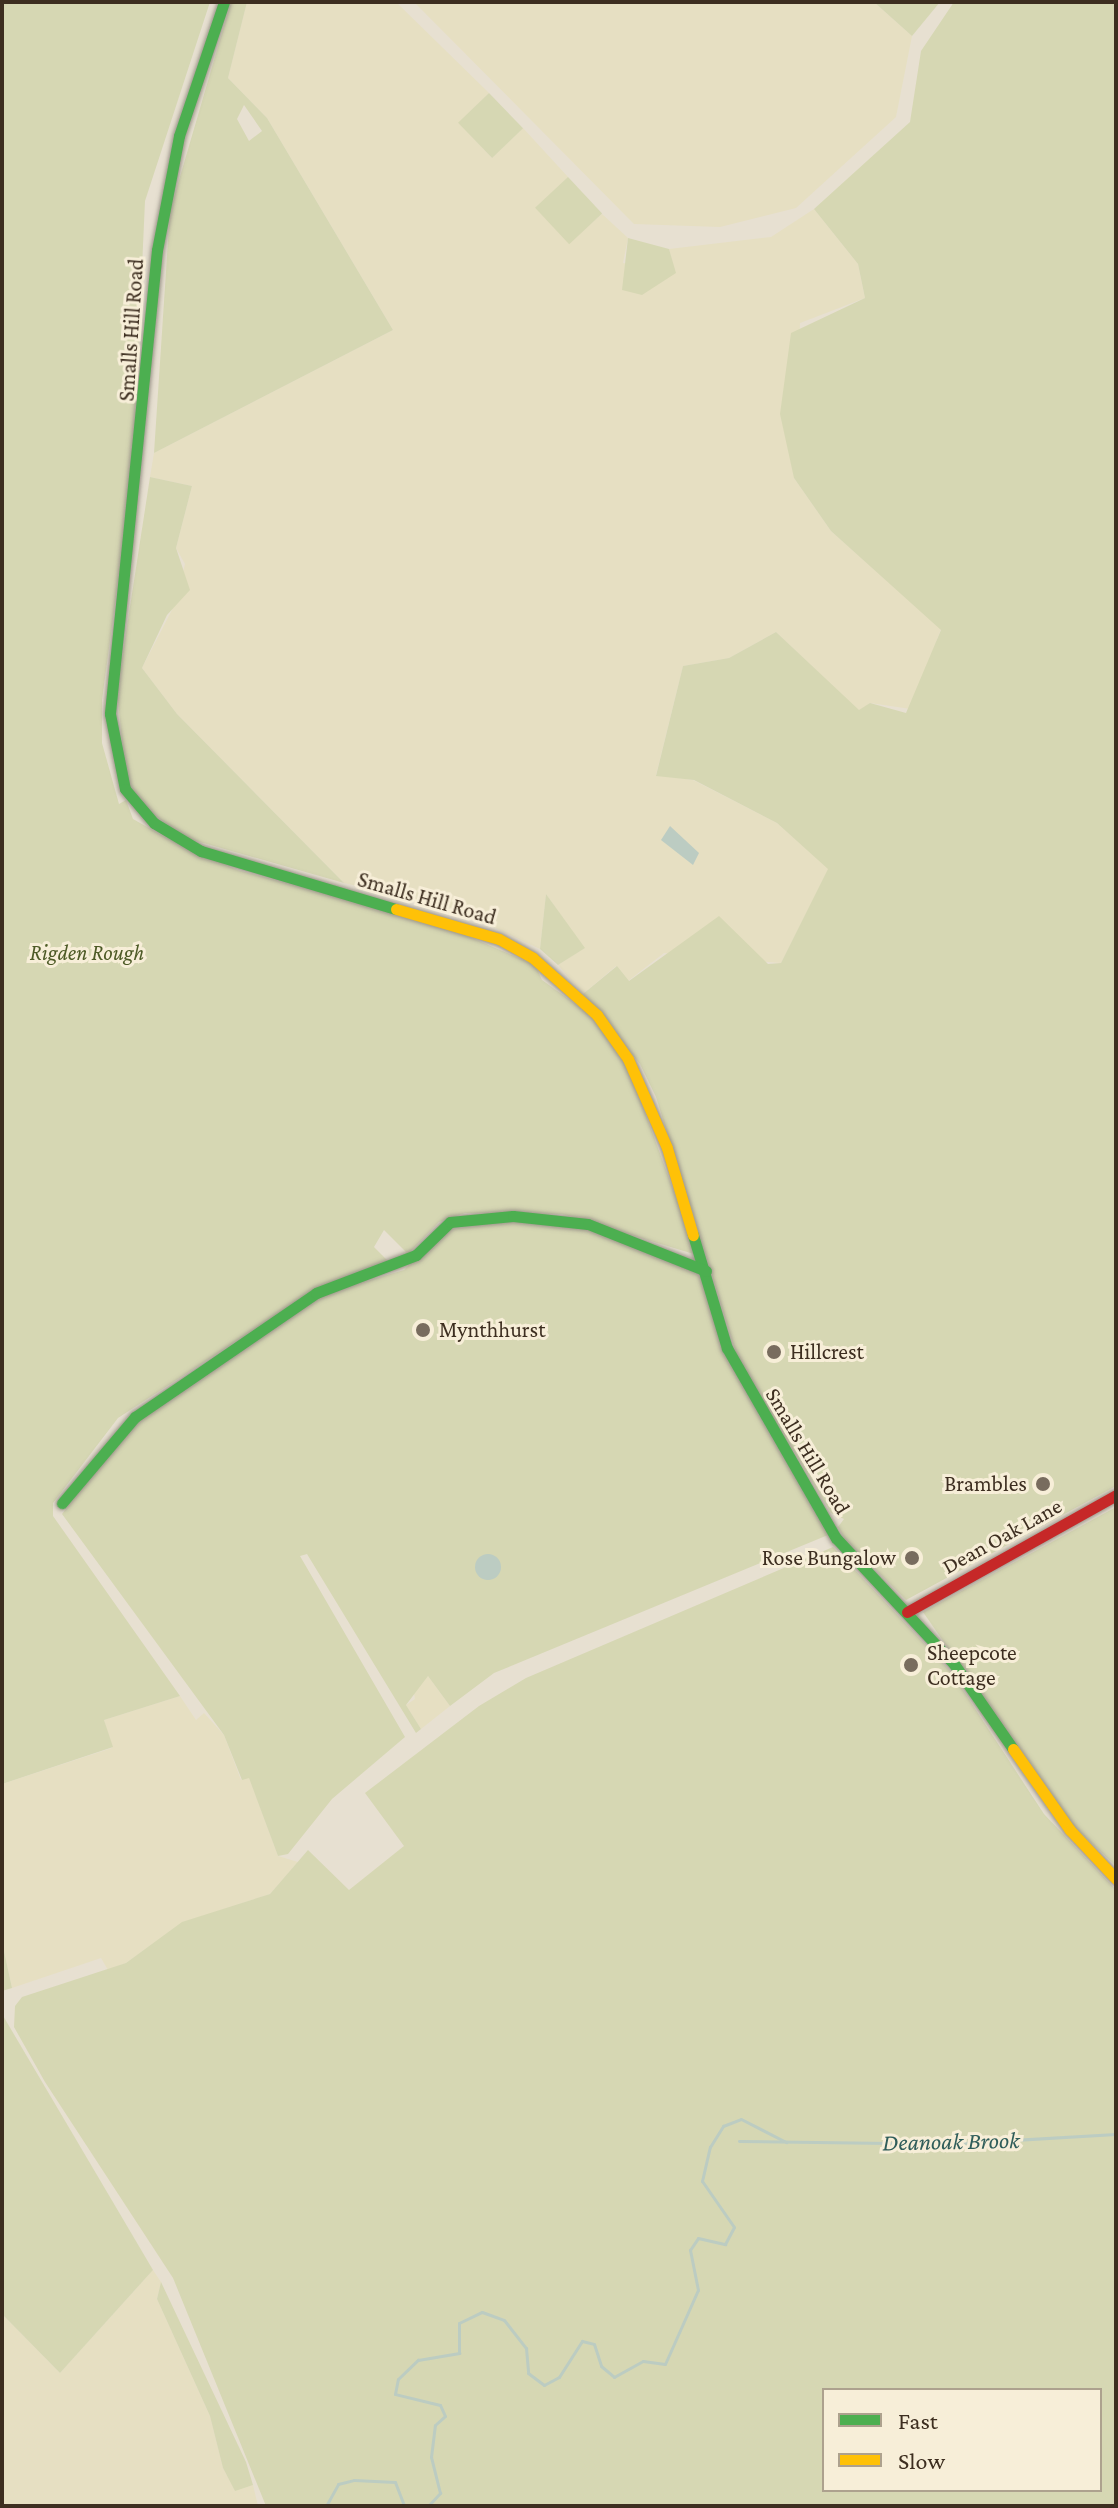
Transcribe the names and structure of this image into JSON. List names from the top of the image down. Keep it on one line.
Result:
{"streets":{"street":["Smalls Hill Road","Dean Oak Lane"]},"crossings":[["Smalls Hill Road","Dean Oak Lane"]],"water":["Deanoak Brook"],"parks":["Rigden Rough"],"places":["Mynthhurst","Hillcrest","Brambles","Rose Bungalow","Sheepcote Cottage"],"legend":["Fast","Slow"]}
